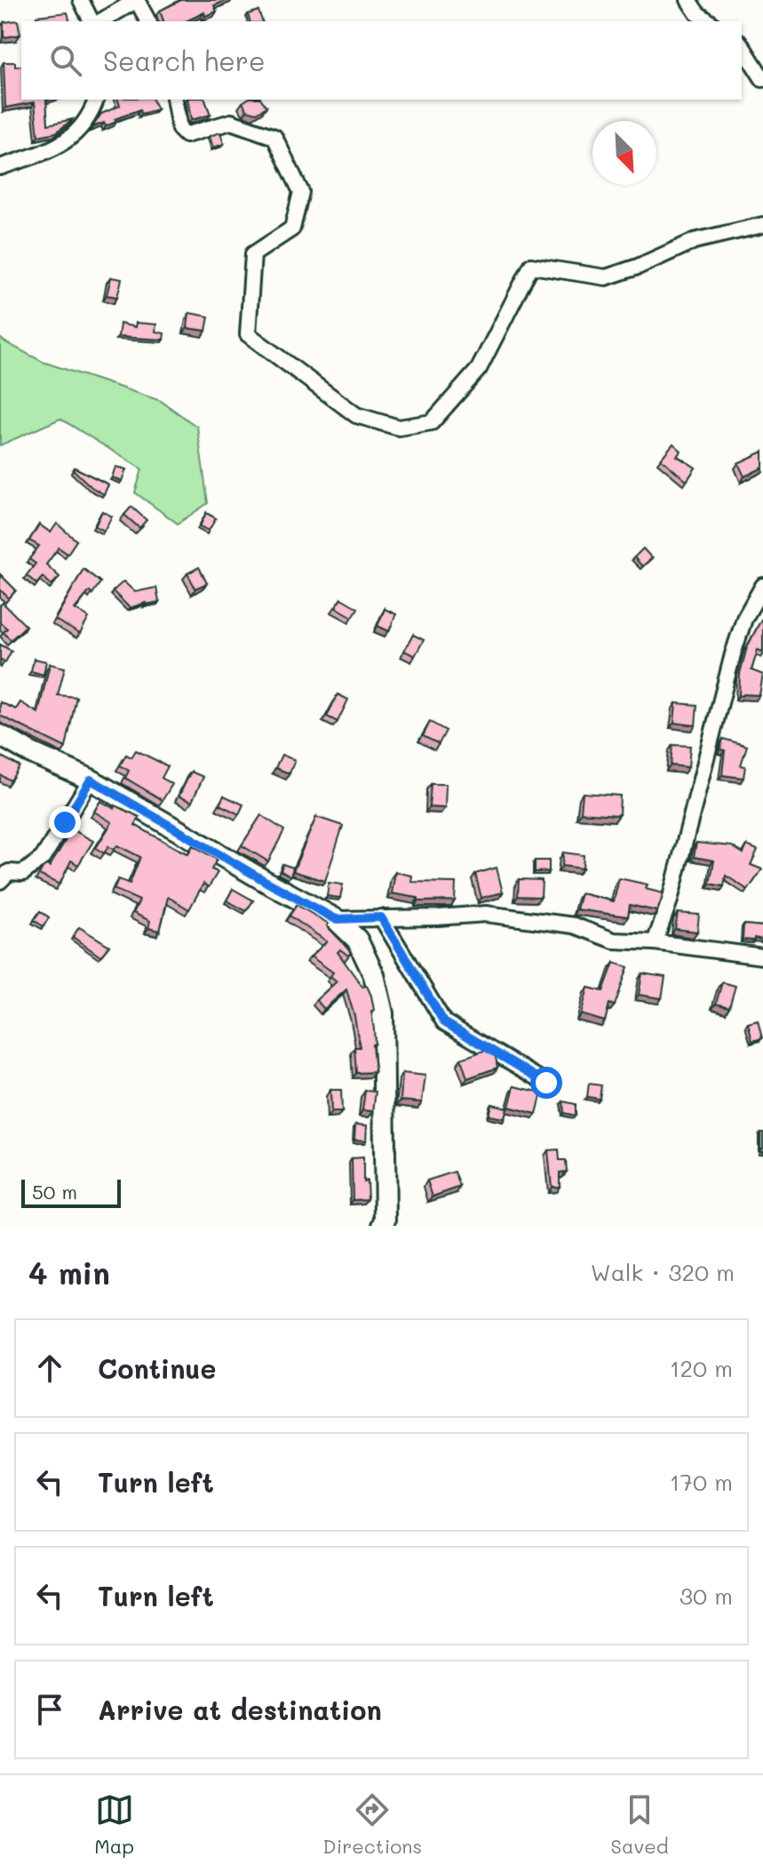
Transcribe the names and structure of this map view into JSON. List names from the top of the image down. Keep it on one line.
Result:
{"scale_bar":"50 m","north":"bottom right","page":{"search":"Search here","scale":"50 m","heading":["4 min","Walk · 320 m"],"list":[["Continue","120 m"],["Turn left","170 m"],["Turn left","30 m"],"Arrive at destination"],"nav":["Map","Directions","Saved"]}}
